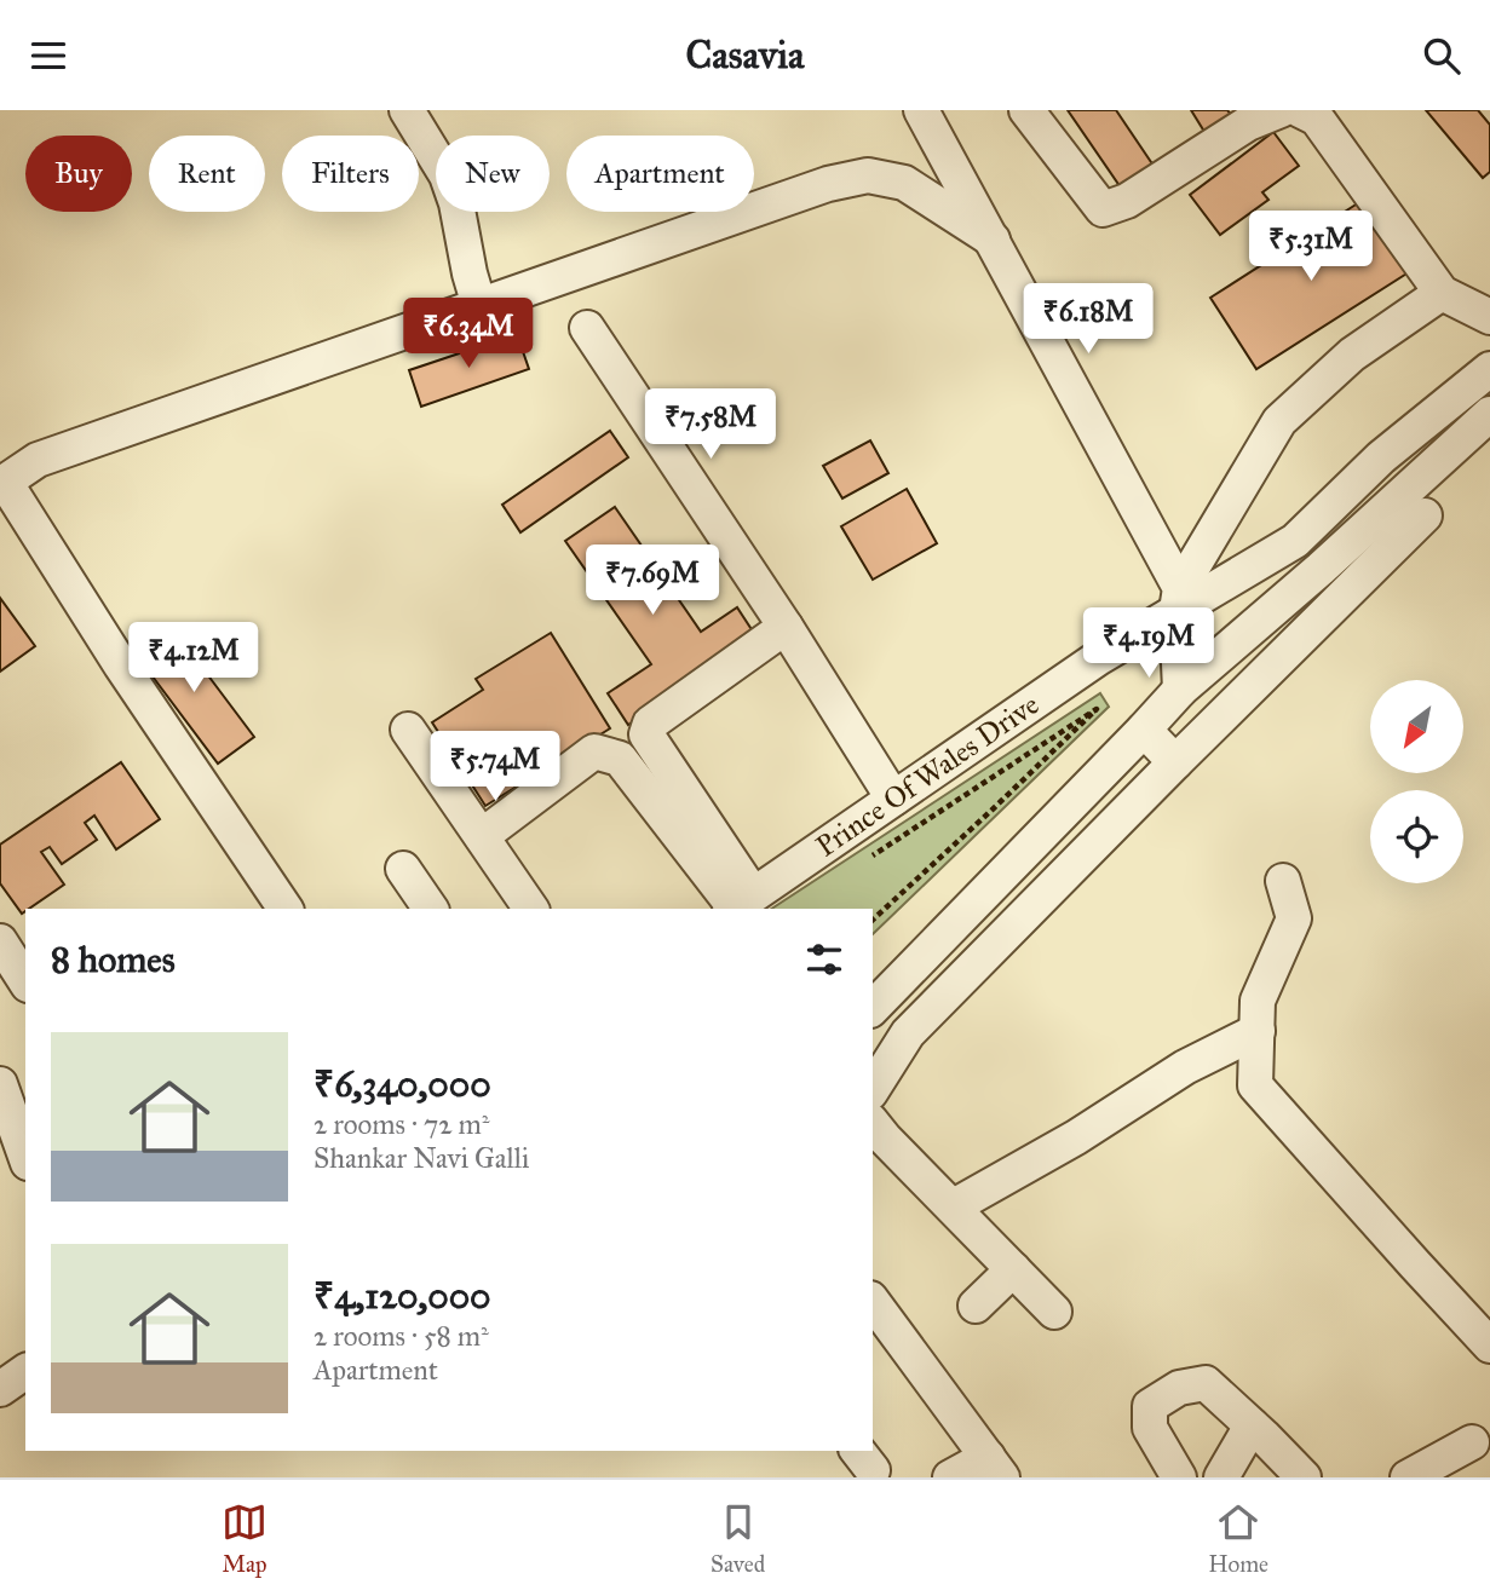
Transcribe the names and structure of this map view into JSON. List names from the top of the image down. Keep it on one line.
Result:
{"streets":{"street":["Prince Of Wales Drive"]},"north":"bottom left","page":{"header":"Casavia","chip":["Buy","Rent","Filters","New","Apartment"],"price":["₹5.31M","₹6.18M","₹6.34M","₹7.58M","₹7.69M","₹4.19M","₹4.12M","₹5.74M"],"heading":"8 homes","list":[{"name":"₹6,340,000","note":"2 rooms · 72 m² · Shankar Navi Galli"},{"name":"₹4,120,000","note":"2 rooms · 58 m² · Apartment"}],"tabs":["Map","Saved","Home"]}}
